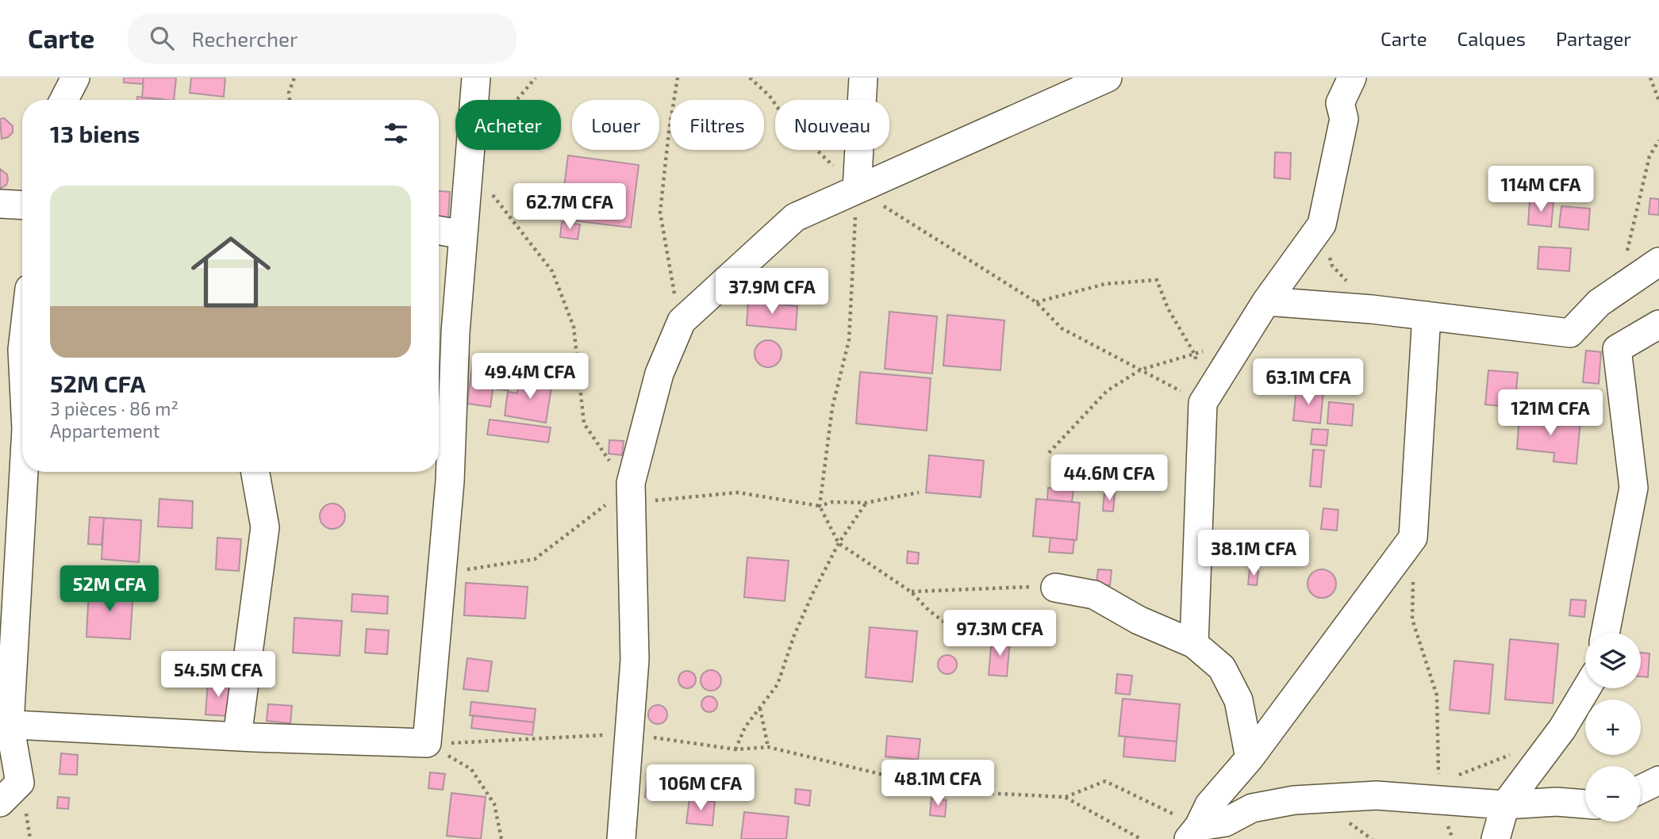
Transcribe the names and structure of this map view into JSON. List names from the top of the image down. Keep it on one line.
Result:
{"page":{"header":"Carte","search":"Rechercher","nav":["Carte","Calques","Partager"],"chip":["Acheter","Louer","Filtres","Nouveau"],"heading":"13 biens","price":["114M CFA","62.7M CFA","37.9M CFA","49.4M CFA","63.1M CFA","121M CFA","44.6M CFA","38.1M CFA","52M CFA","97.3M CFA","54.5M CFA","48.1M CFA","106M CFA"],"list":[{"name":"52M CFA","note":"3 pièces · 86 m² · Appartement"}],"map_buttons":["+","−"]}}
